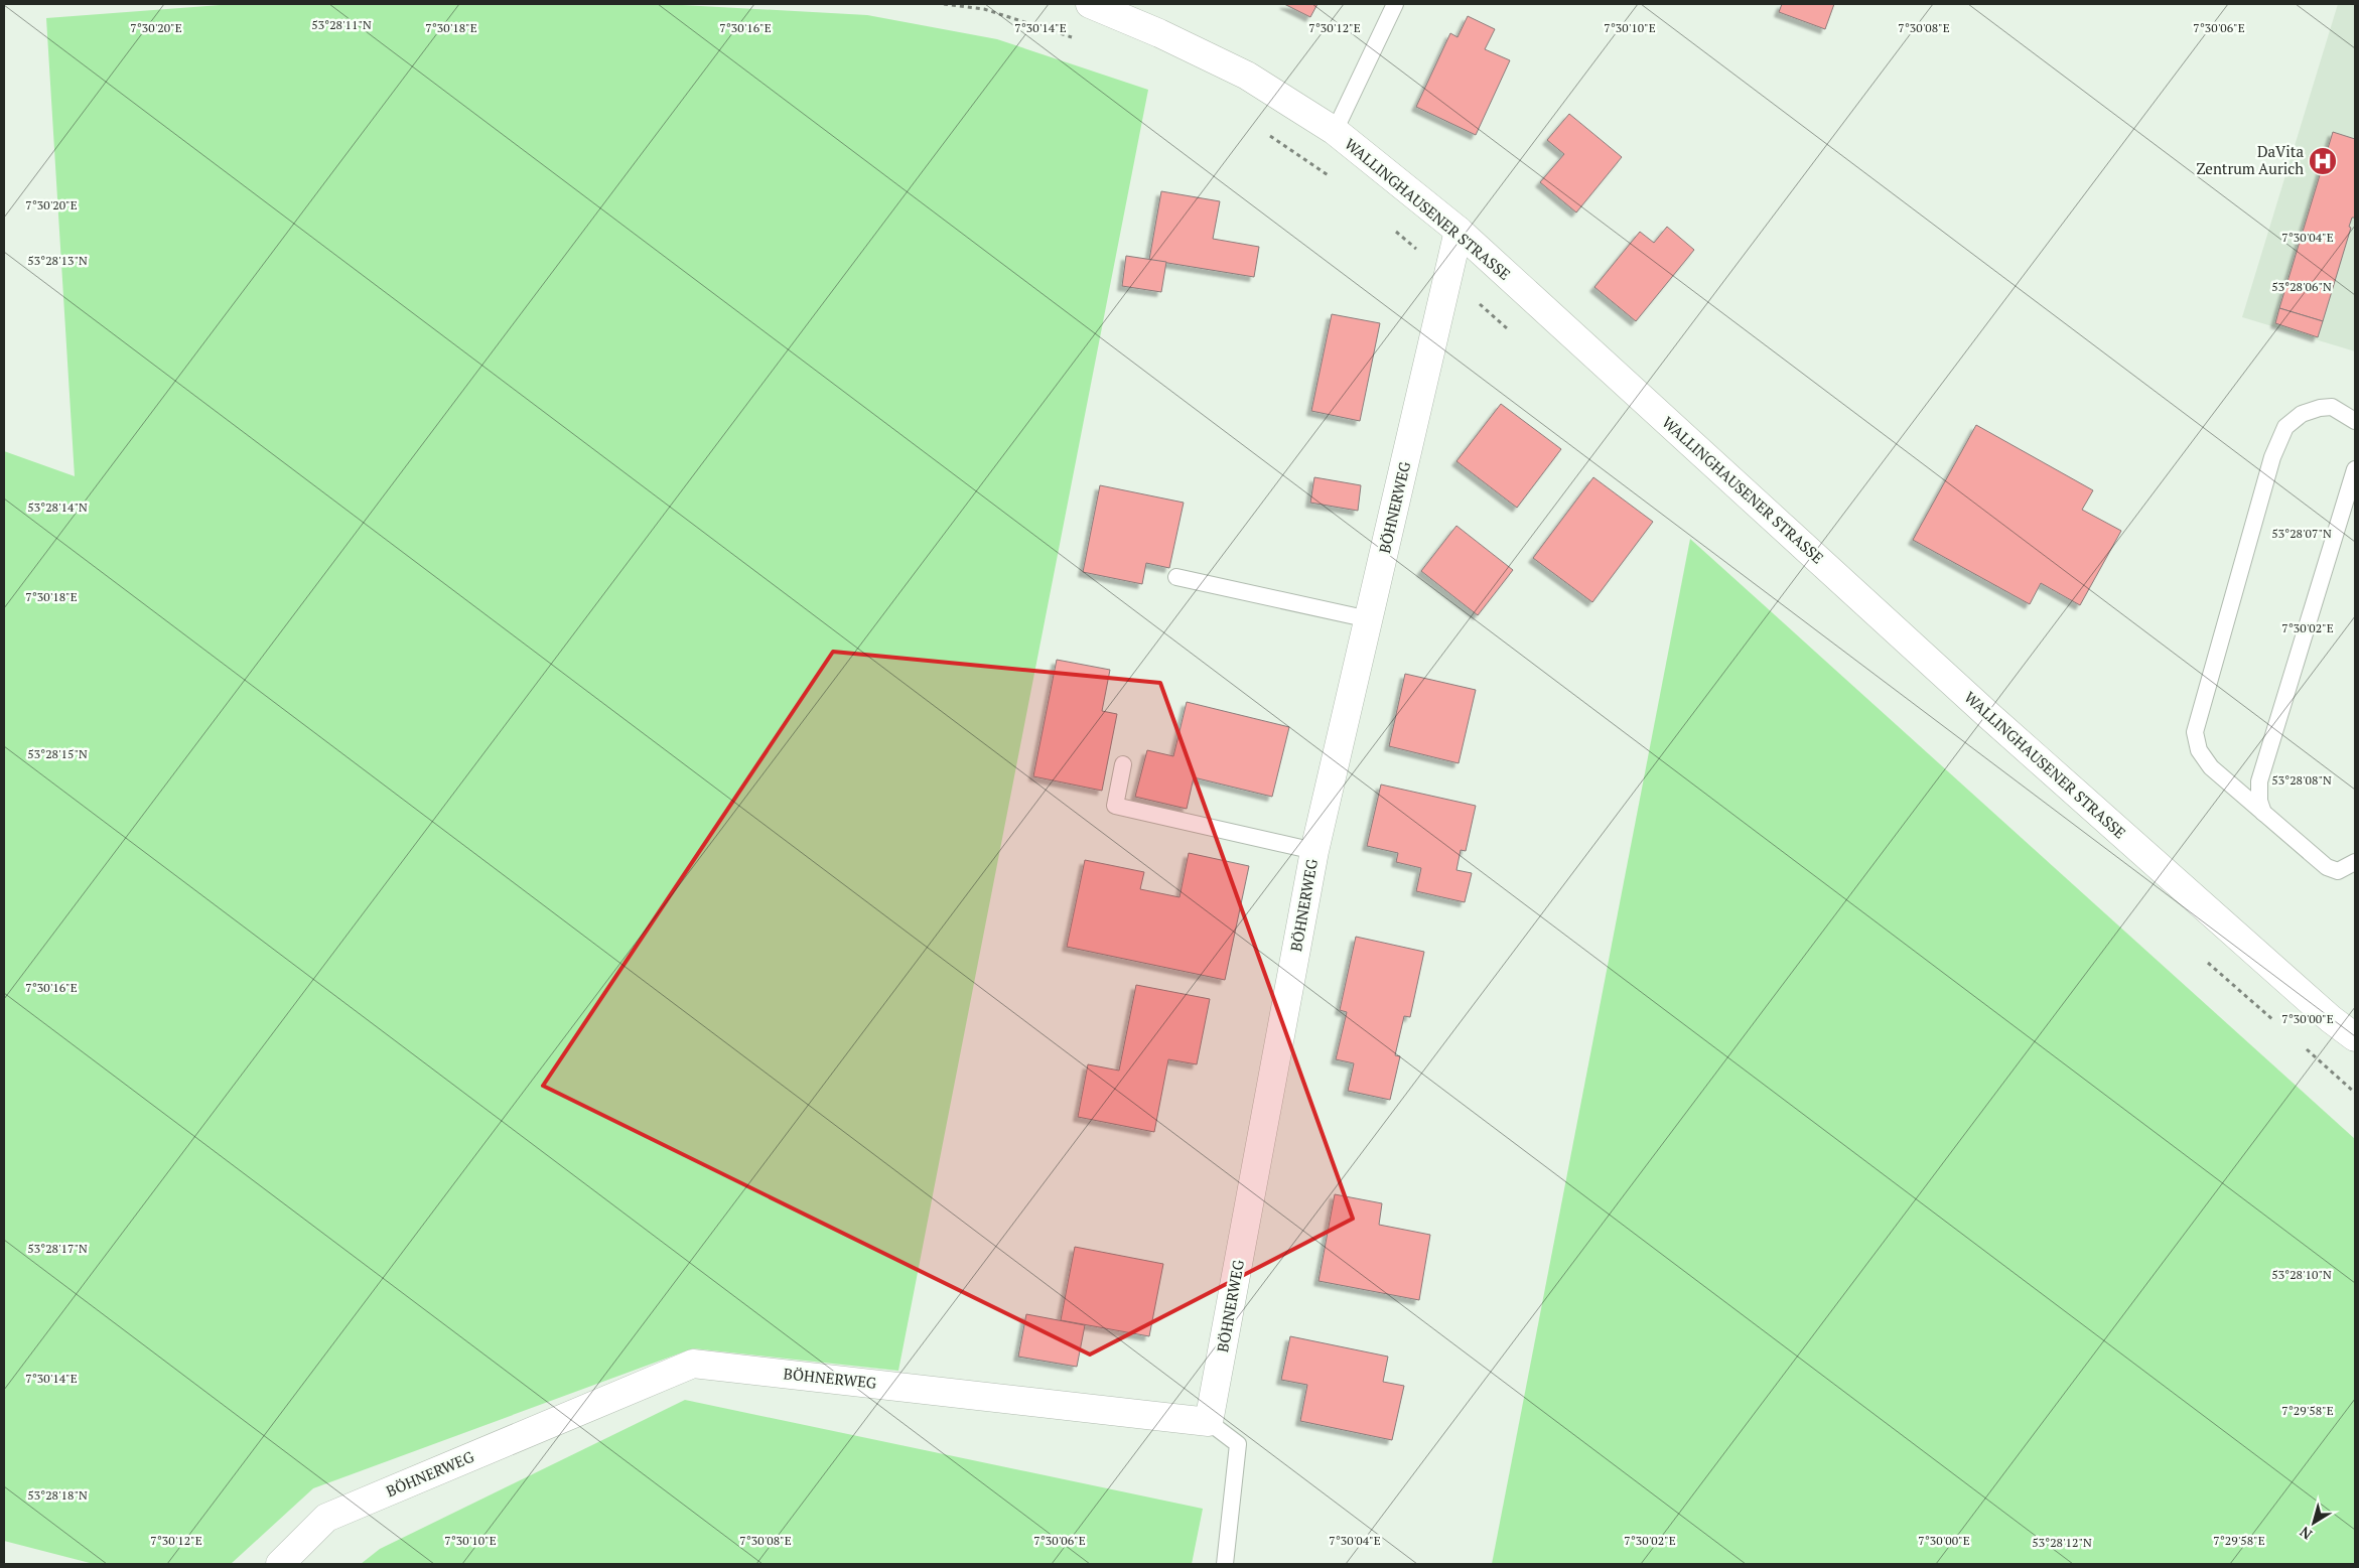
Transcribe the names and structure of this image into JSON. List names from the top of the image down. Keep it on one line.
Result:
{"streets":{"street":["WALLINGHAUSENER STRASSE","BÖHNERWEG"]},"crossings":[["WALLINGHAUSENER STRASSE","BÖHNERWEG"]],"places":{"hospital":["DaVita Zentrum Aurich"]},"north":"bottom left","coordinates":["53°28'11\"N","7°30'20\"E","7°30'18\"E","7°30'16\"E","7°30'14\"E","7°30'12\"E","7°30'10\"E","7°30'08\"E","7°30'06\"E","7°30'04\"E","53°28'13\"N","53°28'06\"N","53°28'14\"N","53°28'07\"N","7°30'02\"E","53°28'15\"N","53°28'08\"N","7°30'00\"E","53°28'17\"N","53°28'10\"N","7°29'58\"E","53°28'18\"N","53°28'12\"N"]}
